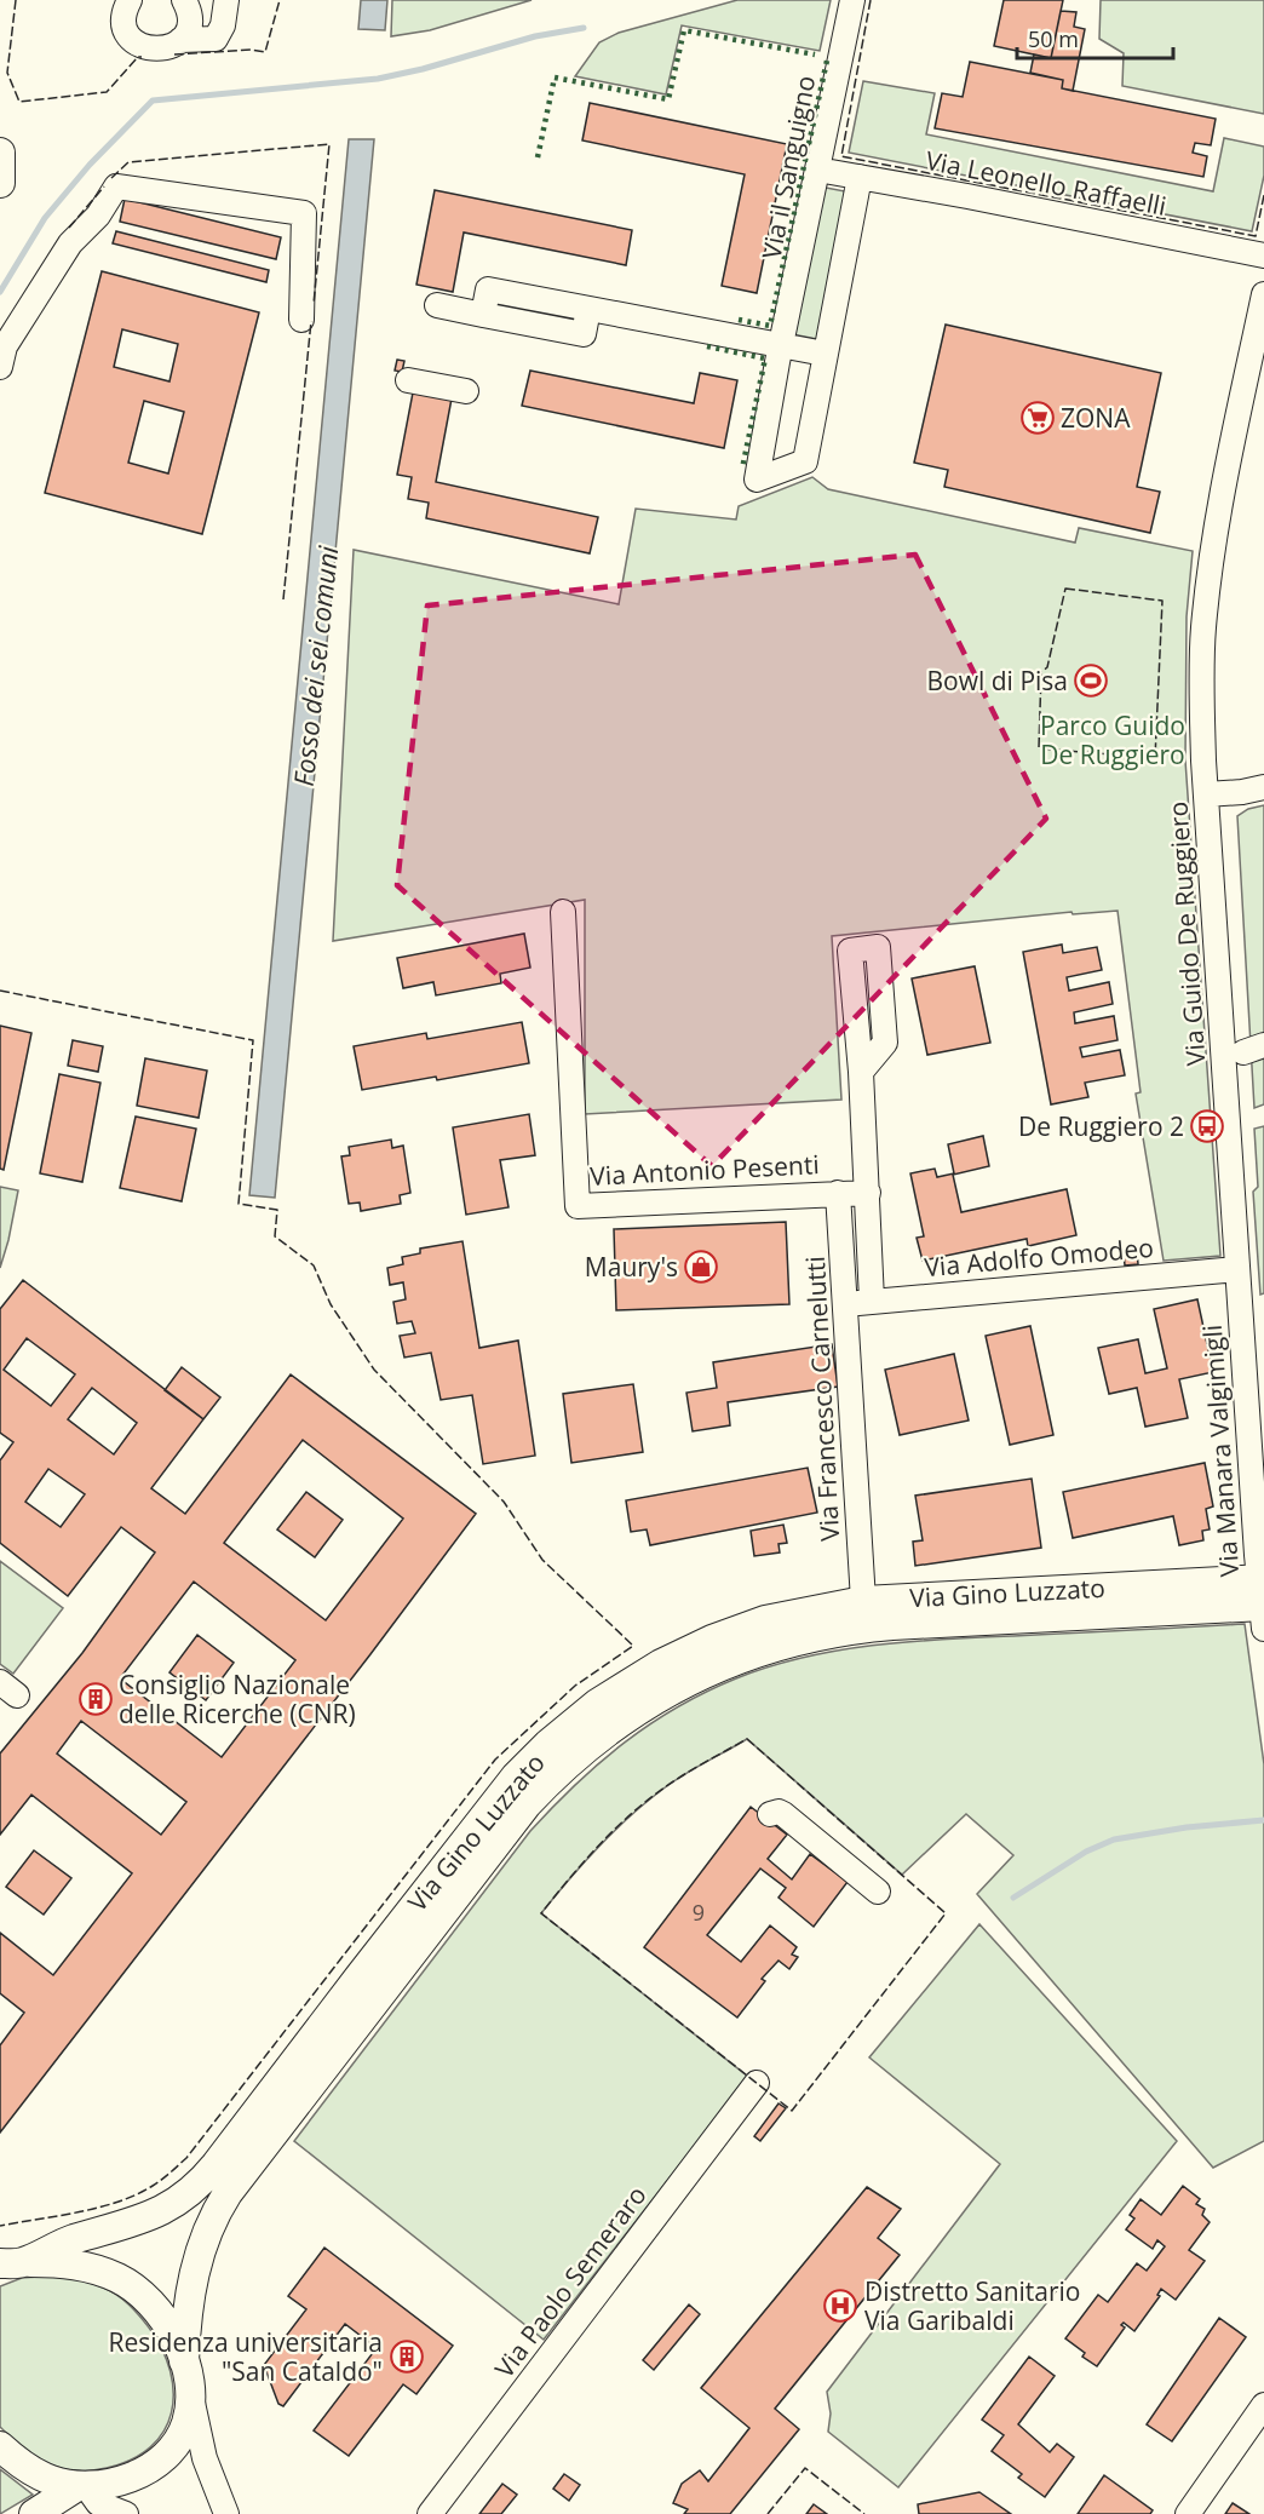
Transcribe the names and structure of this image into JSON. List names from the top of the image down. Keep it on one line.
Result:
{"streets":{"main road":["Via Gino Luzzato"],"street":["Via il Sanguigno","Via Leonello Raffaelli","Via Guido De Ruggiero","Via Antonio Pesenti","Via Adolfo Omodeo","Via Francesco Carnelutti","Via Manara Valgimigli","Via Paolo Semeraro"]},"crossings":[["Via il Sanguigno","Via Leonello Raffaelli"],["Via Guido De Ruggiero","Via Adolfo Omodeo"],["Via Guido De Ruggiero","Via Manara Valgimigli"],["Via Antonio Pesenti","Via Francesco Carnelutti"],["Via Adolfo Omodeo","Via Francesco Carnelutti"],["Via Adolfo Omodeo","Via Manara Valgimigli"],["Via Francesco Carnelutti","Via Gino Luzzato"],["Via Manara Valgimigli","Via Gino Luzzato"]],"water":["Fosso dei sei comuni"],"parks":["Parco Guido De Ruggiero"],"places":{"supermarket":["ZONA"],"sports":["Bowl di Pisa"],"bus stop":["De Ruggiero 2"],"shop":["Maury's"],"building":["Consiglio Nazionale delle Ricerche (CNR)","Residenza universitaria \"San Cataldo\""],"hospital":["Distretto Sanitario Via Garibaldi"]},"house_numbers":["9"],"scale_bar":"50 m"}
